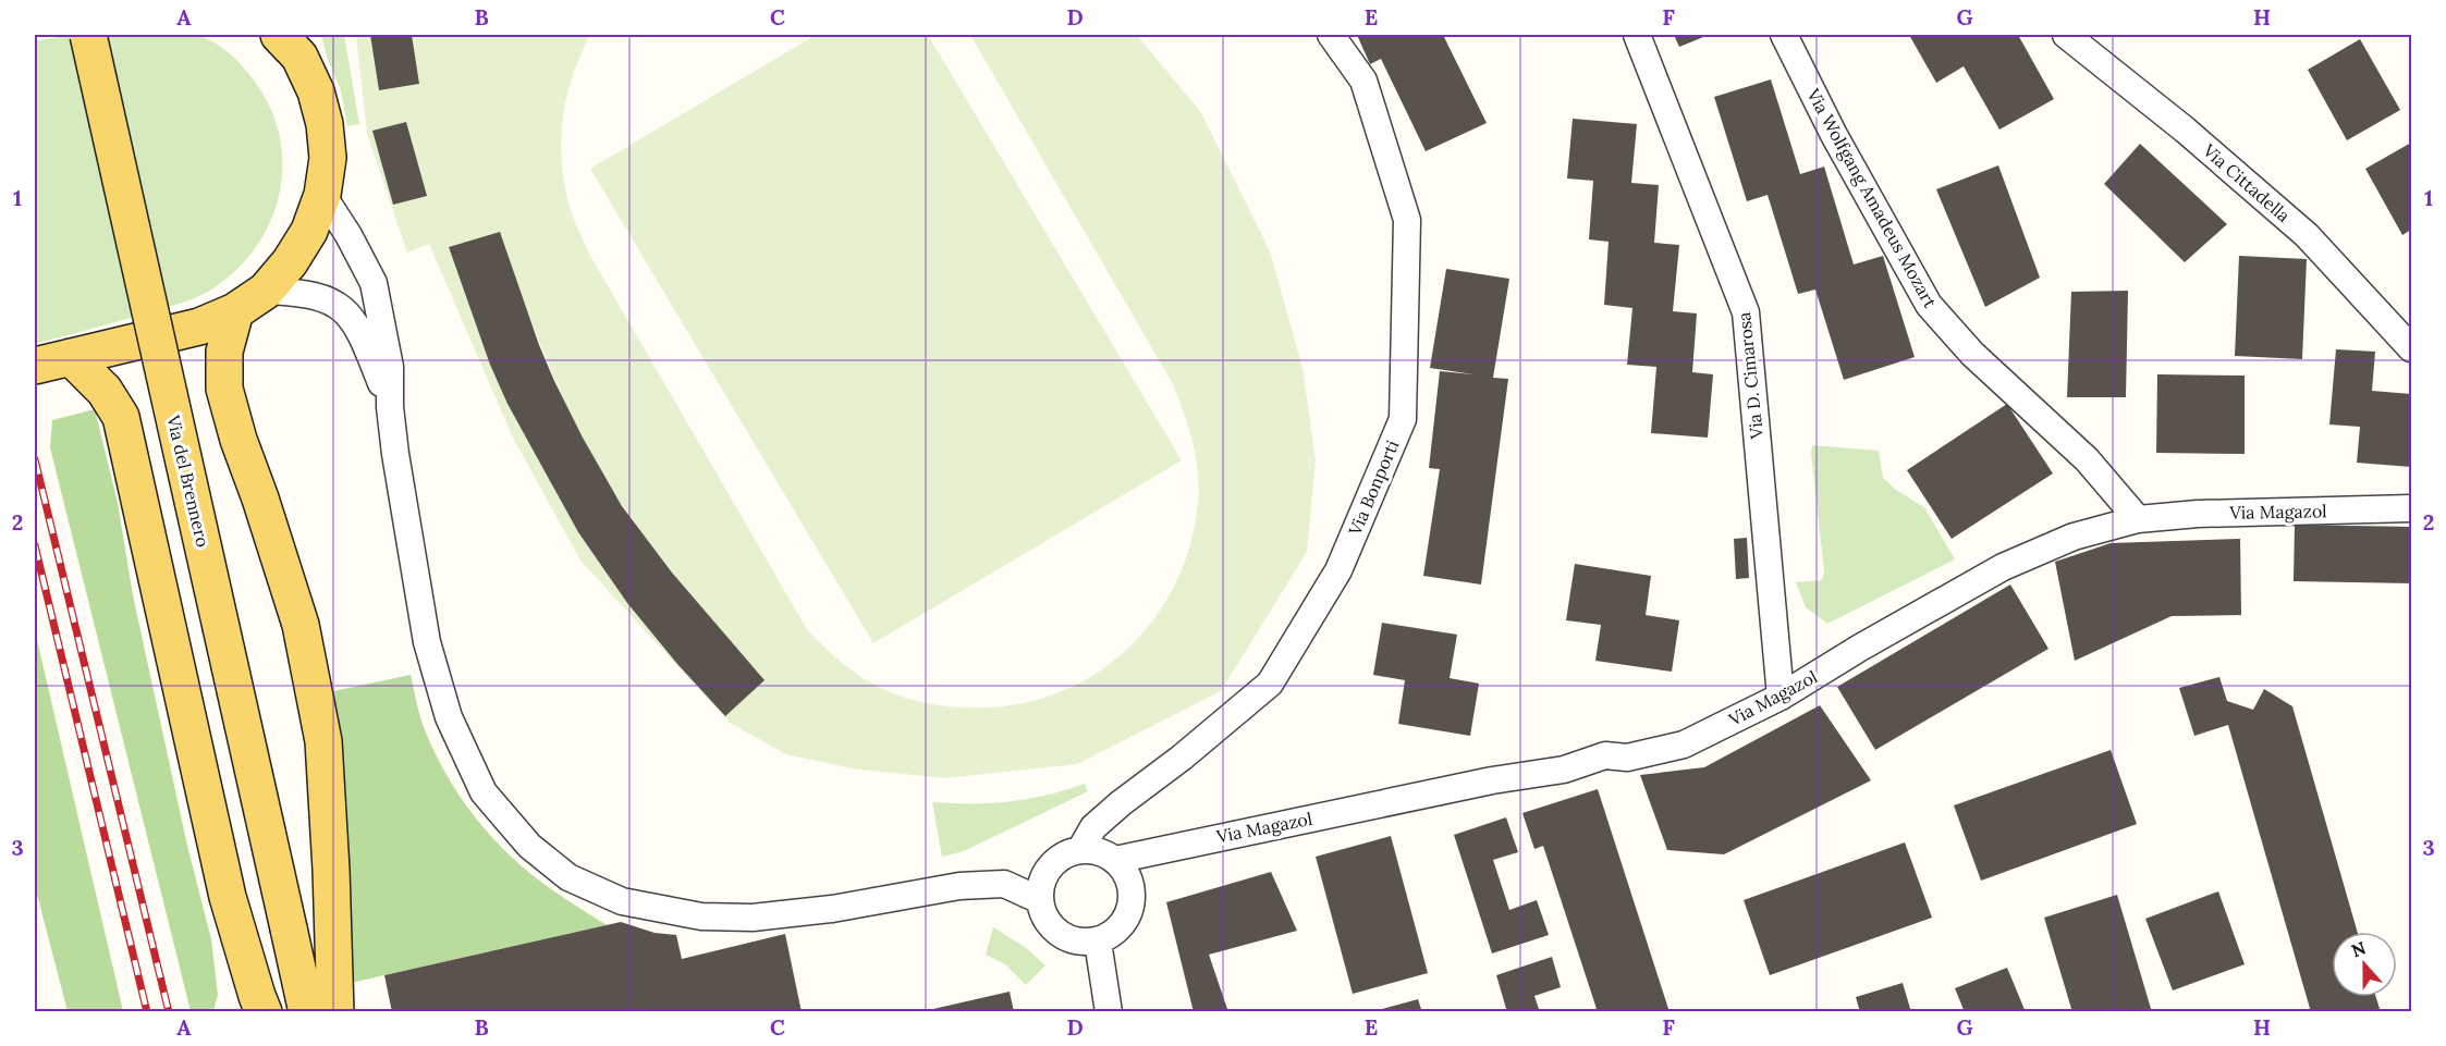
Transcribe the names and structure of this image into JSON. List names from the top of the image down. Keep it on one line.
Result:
{"streets":{"main road":["Via del Brennero"],"street":["Via Cittadella","Via Wolfgang Amadeus Mozart","Via D. Cimarosa","Via Bonporti","Via Magazol"]},"crossings":[["Via Wolfgang Amadeus Mozart","Via Magazol"],["Via D. Cimarosa","Via Magazol"],["Via Bonporti","Via Magazol"]],"north":"top","grid":{"columns":["A","B","C","D","E","F","G","H"],"rows":["1","2","3"]}}
